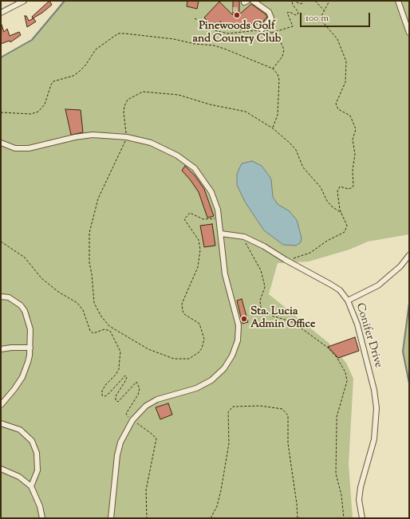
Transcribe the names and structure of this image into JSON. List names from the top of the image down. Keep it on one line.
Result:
{"streets":{"street":["Conifer Drive"]},"places":["Pinewoods Golf and Country Club","Sta. Lucia Admin Office"],"scale_bar":"100 m"}
